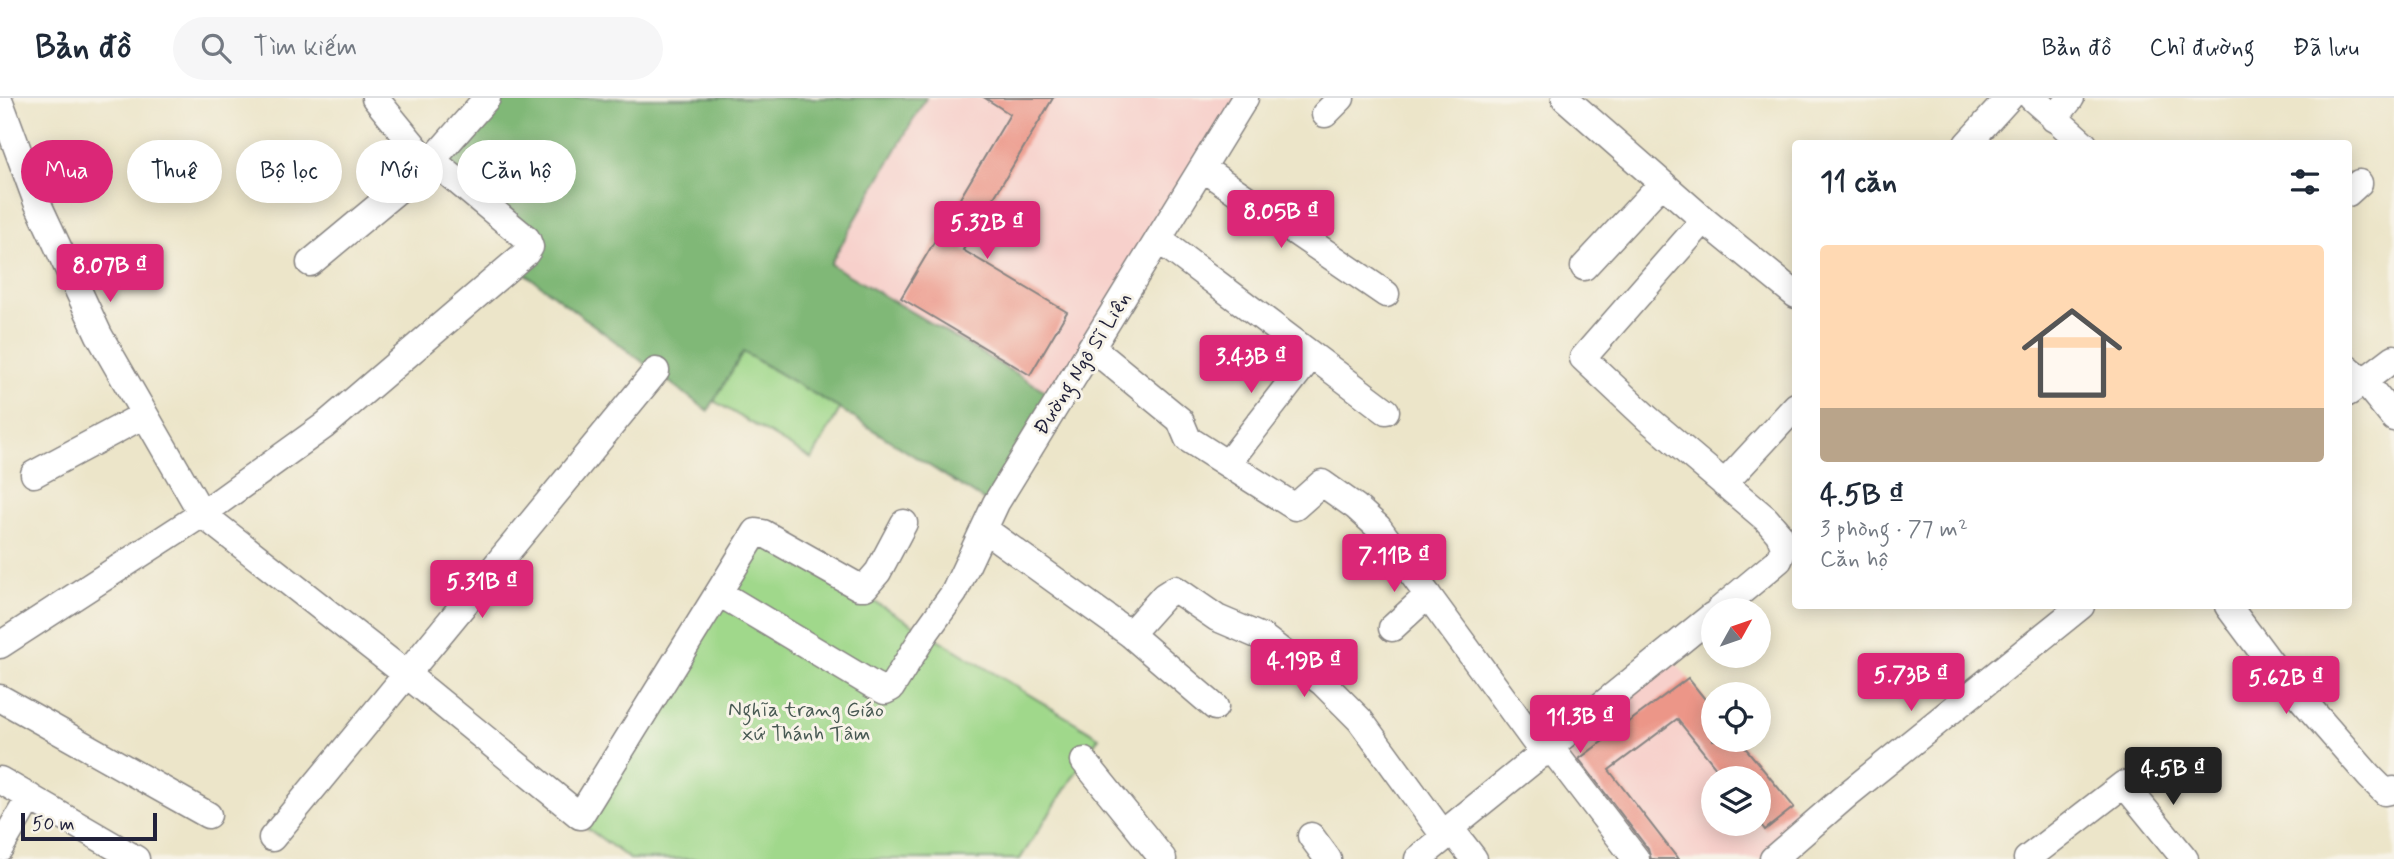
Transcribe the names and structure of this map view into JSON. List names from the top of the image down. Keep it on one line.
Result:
{"streets":{"street":["Đường Ngô Sĩ Liên"]},"parks":["Nghĩa trang Giáo xứ Thánh Tâm"],"scale_bar":"50 m","north":"top right","page":{"header":"Bản đồ","search":"Tìm kiếm","nav":["Bản đồ","Chỉ đường","Đã lưu"],"chip":["Mua","Thuê","Bộ lọc","Mới","Căn hộ"],"heading":"11 căn","price":["8.05B ₫","5.32B ₫","8.07B ₫","3.43B ₫","7.11B ₫","5.31B ₫","4.19B ₫","5.73B ₫","5.62B ₫","11.3B ₫","4.5B ₫"],"list":[{"name":"4.5B ₫","note":"3 phòng · 77 m² · Căn hộ"}],"scale":"50 m"}}
